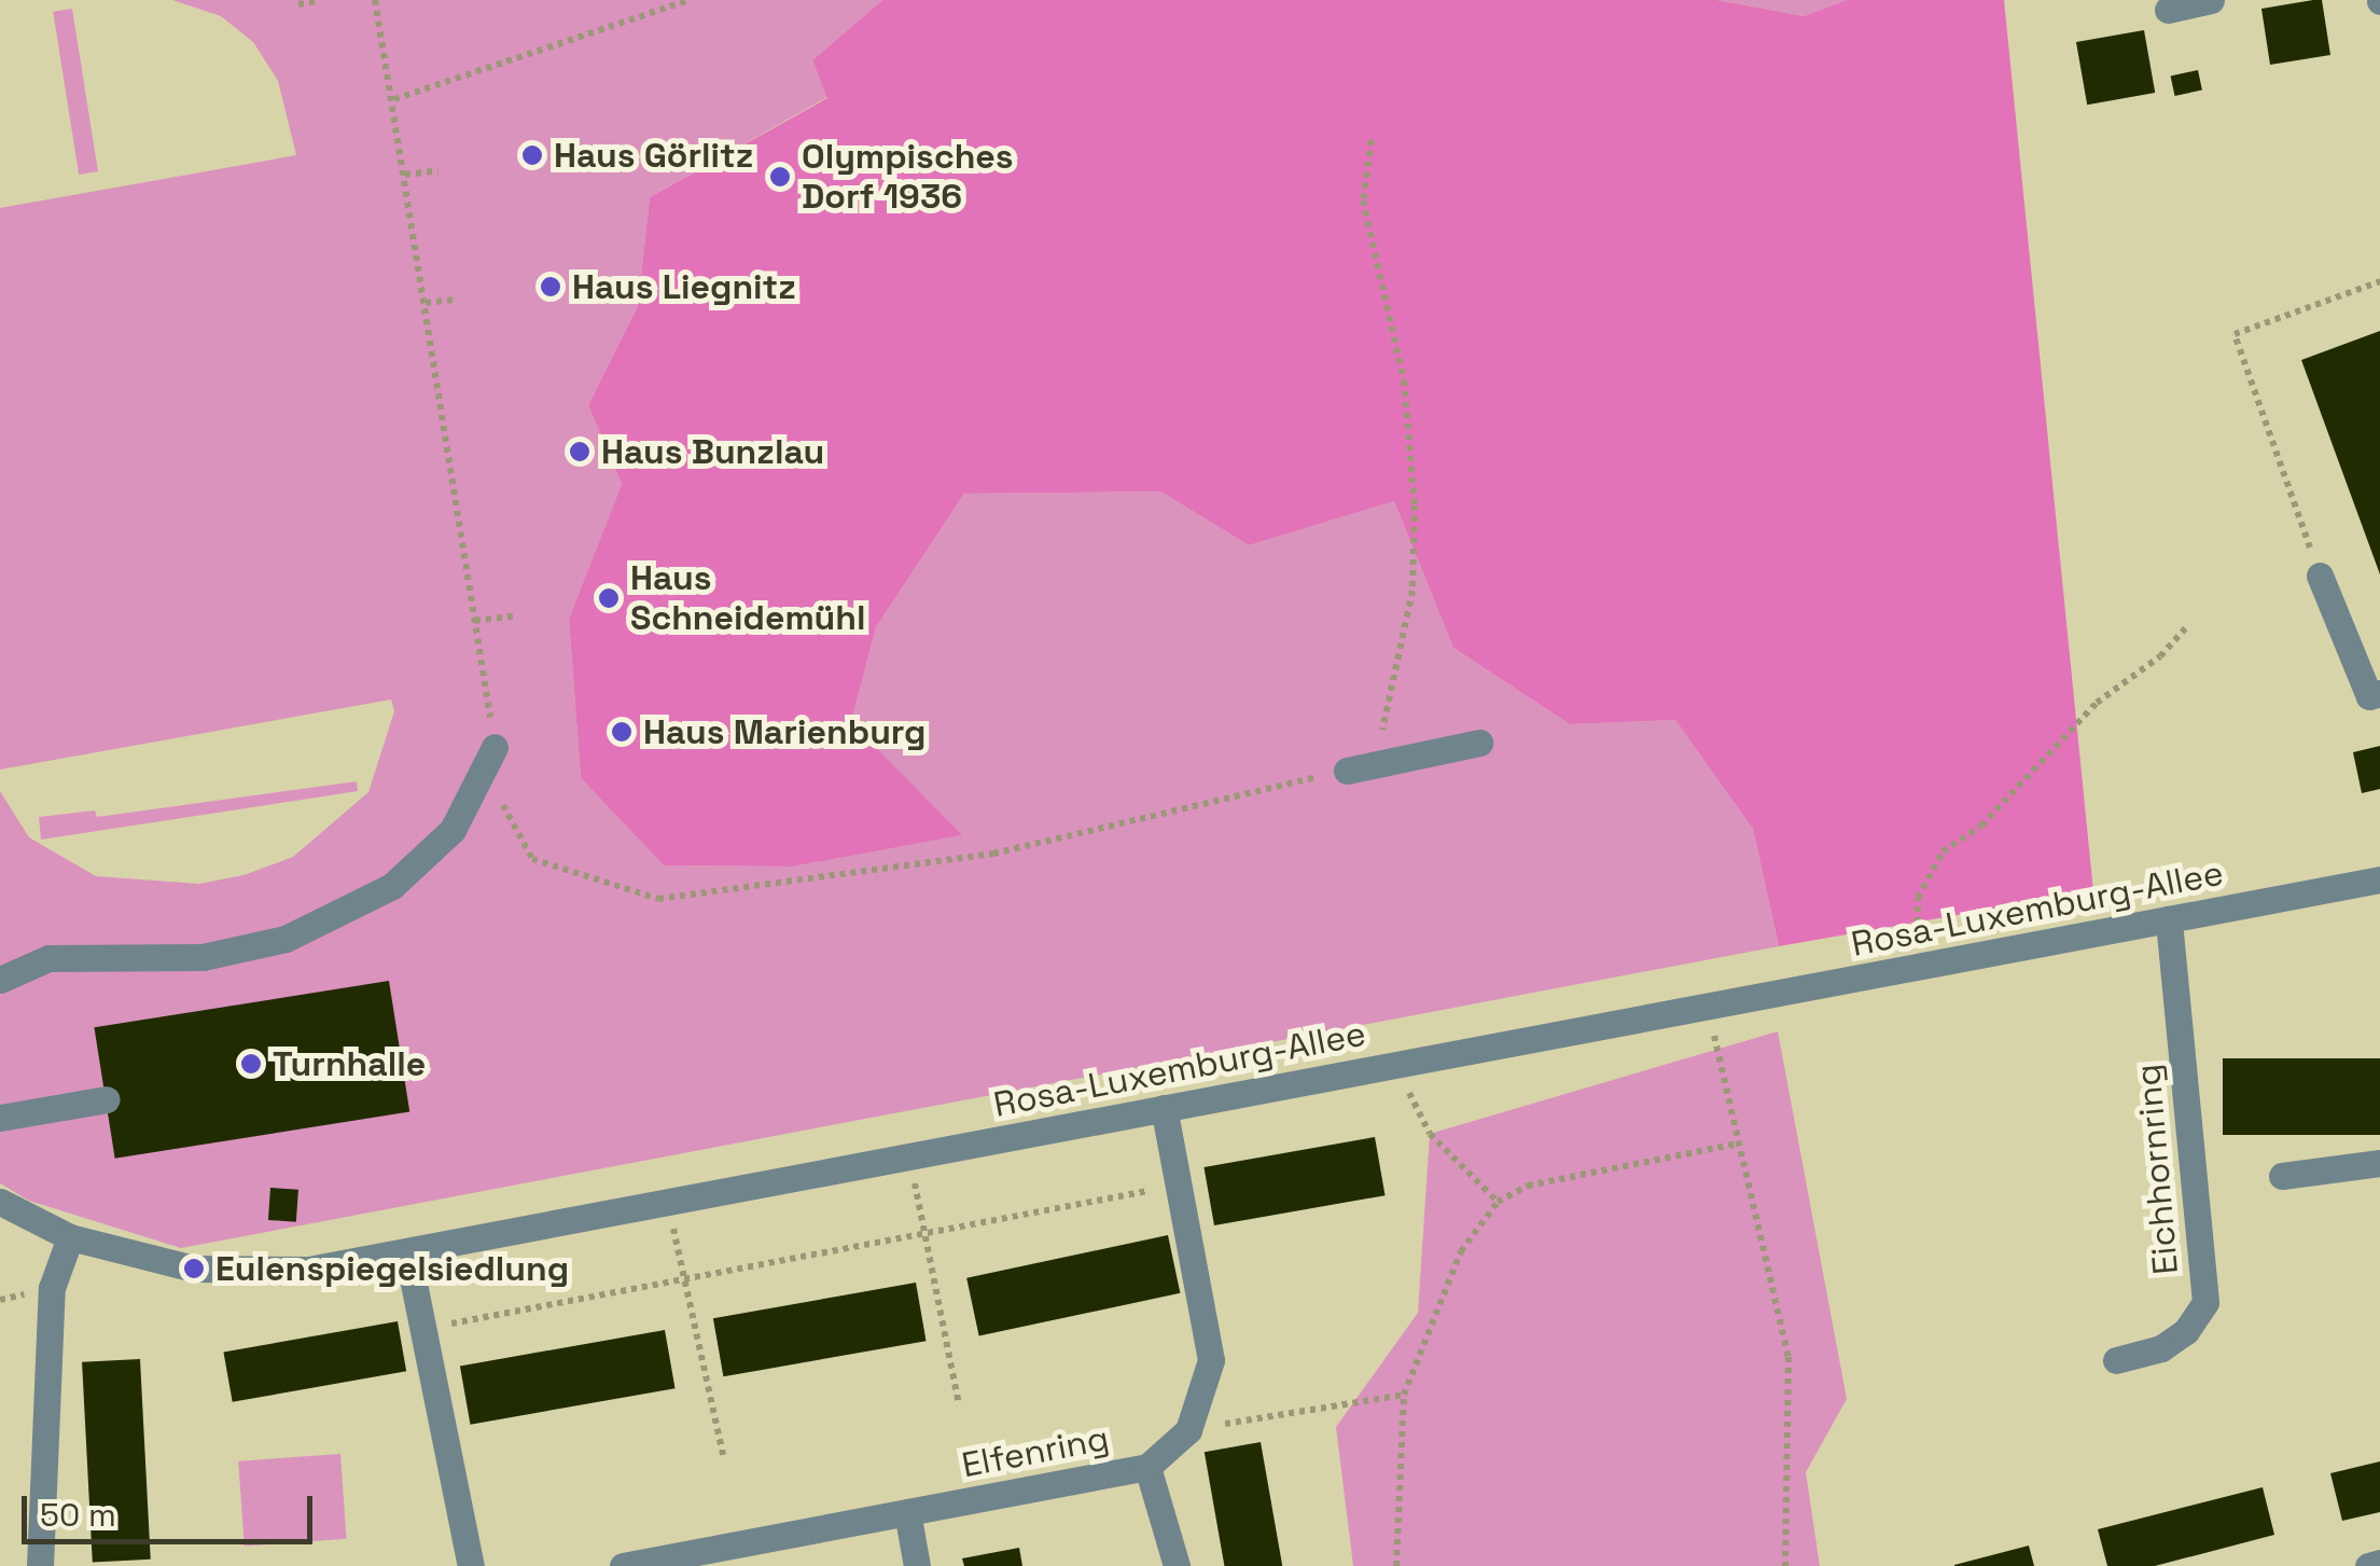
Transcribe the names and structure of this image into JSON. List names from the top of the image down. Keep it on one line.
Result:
{"streets":{"street":["Rosa-Luxemburg-Allee","Eichhornring","Elfenring"]},"crossings":[["Rosa-Luxemburg-Allee","Eichhornring"],["Rosa-Luxemburg-Allee","Elfenring"]],"places":["Haus Görlitz","Olympisches Dorf 1936","Haus Liegnitz","Haus Bunzlau","Haus Schneidemühl","Haus Marienburg","Turnhalle","Eulenspiegelsiedlung"],"scale_bar":"50 m"}
